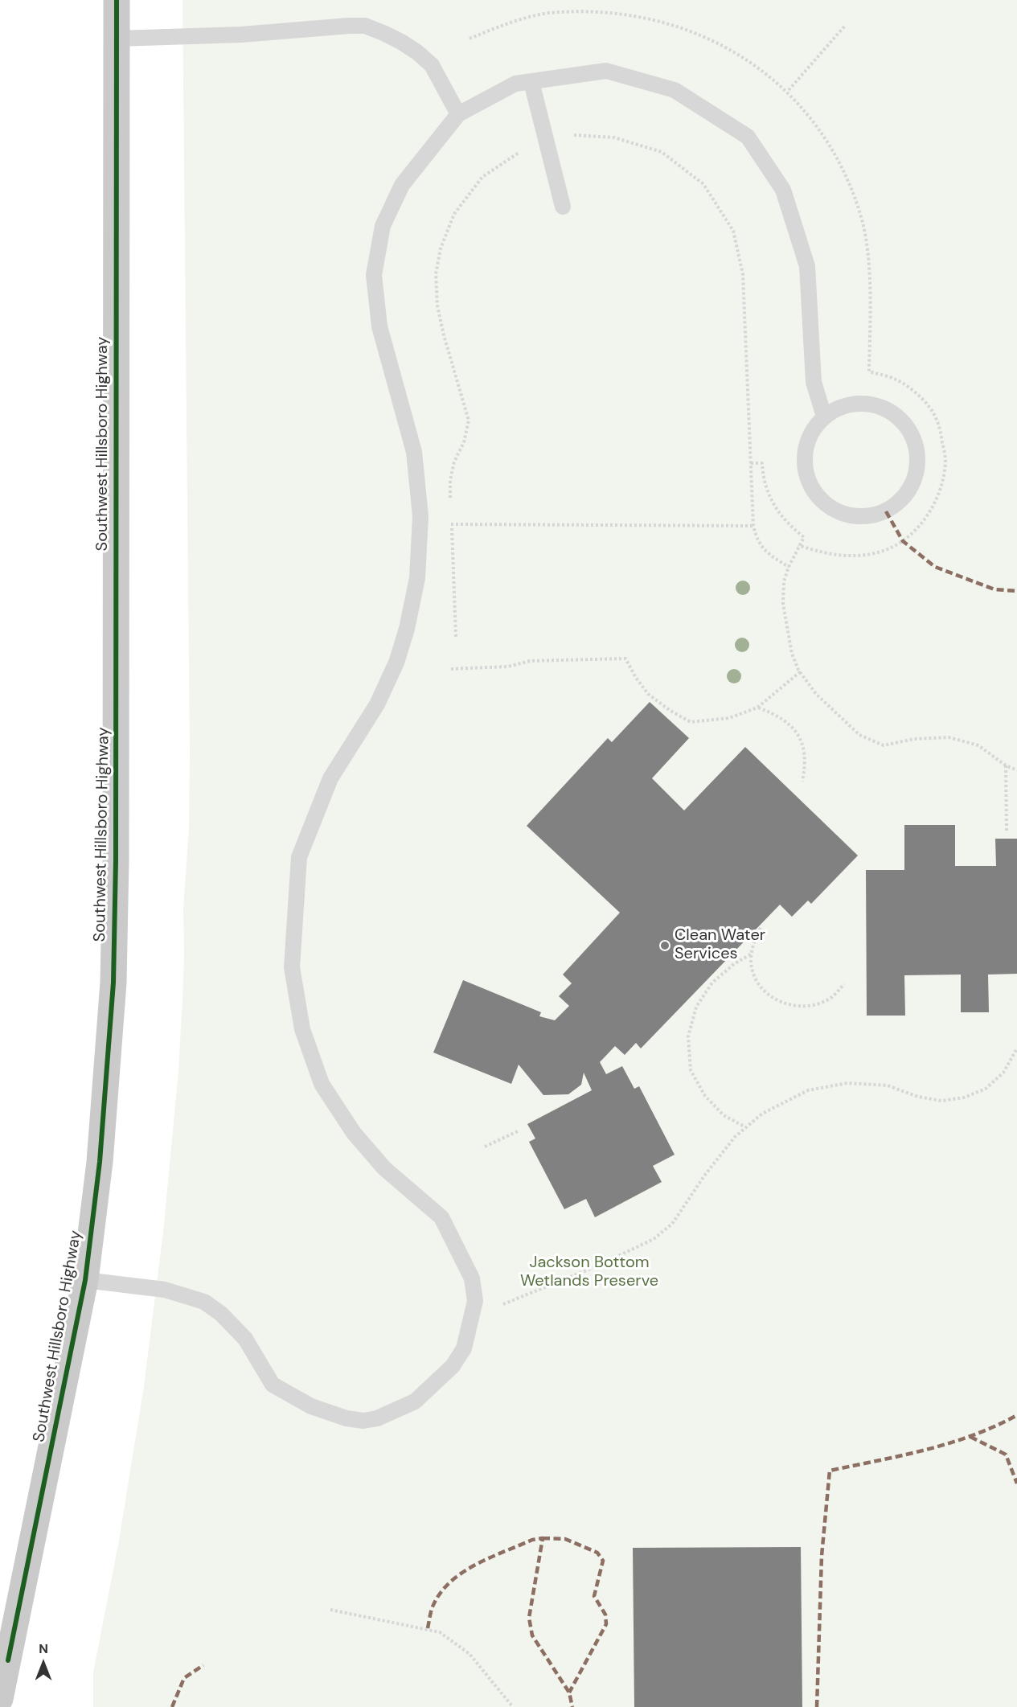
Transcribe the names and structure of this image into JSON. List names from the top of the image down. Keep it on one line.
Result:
{"streets":{"main road":["Southwest Hillsboro Highway"]},"parks":["Jackson Bottom Wetlands Preserve"],"places":["Clean Water Services"],"north":"top"}
